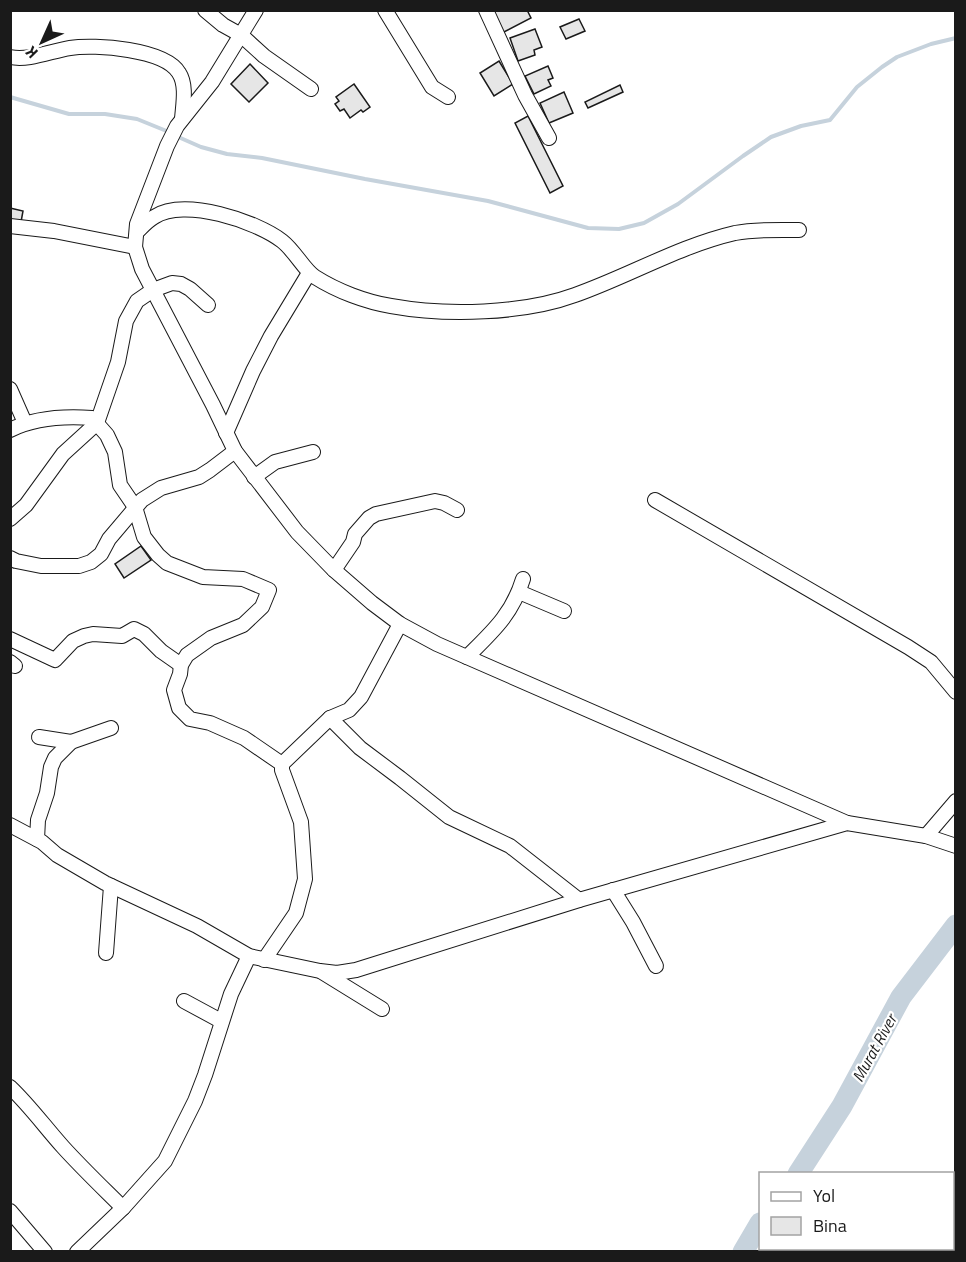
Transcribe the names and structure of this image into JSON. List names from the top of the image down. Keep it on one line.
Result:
{"water":["Murat River"],"legend":["Yol","Bina"],"north":"bottom left"}
